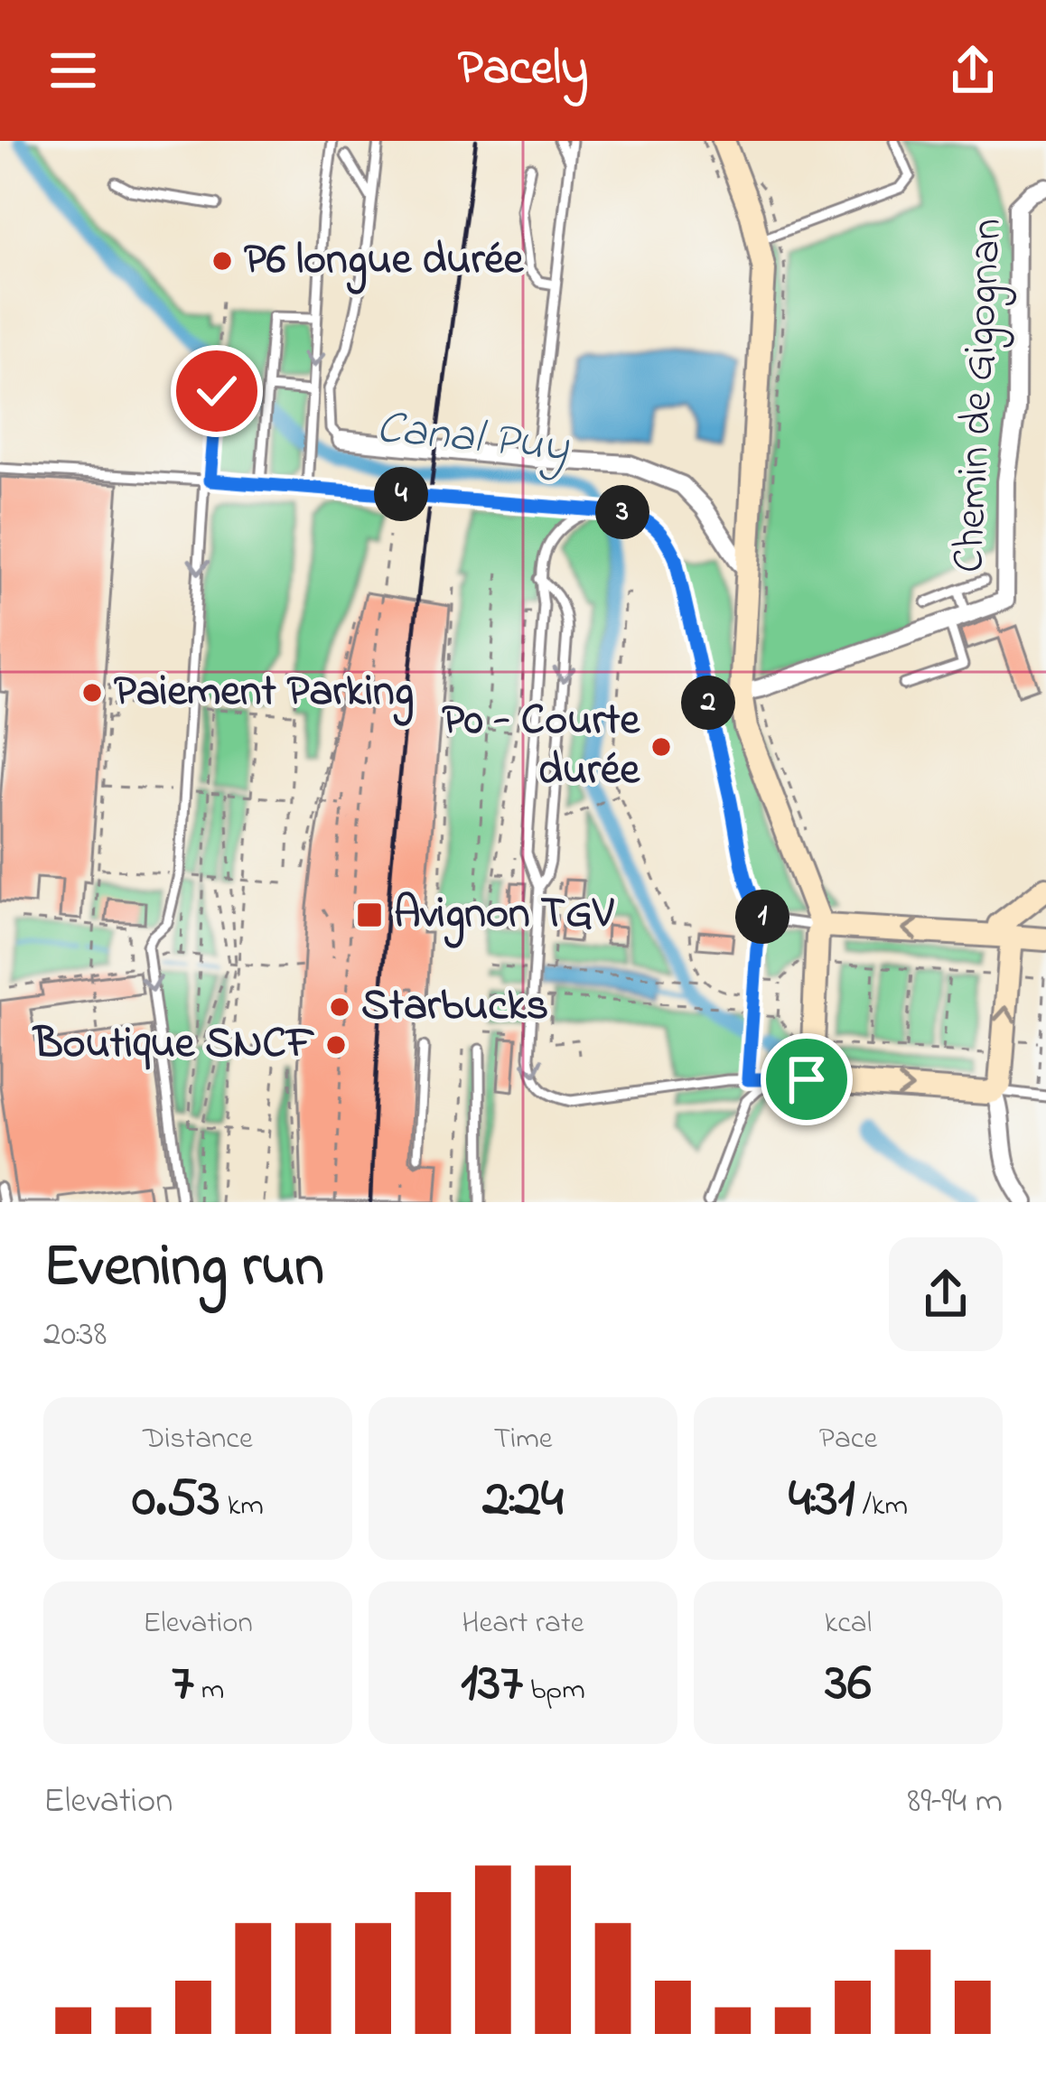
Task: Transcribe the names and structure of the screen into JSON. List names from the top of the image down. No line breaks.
{"streets":{"street":["Chemin de Gigognan"]},"water":["Canal Puy"],"places":{"other":["P6 longue durée","Paiement Parking","P0 - Courte durée","Starbucks","Boutique SNCF"],"transit":["Avignon TGV"]},"page":{"header":"Pacely","pins":["4","3","2","1"],"heading":["Evening run","20:38"],"stats":[["Distance","0.53 km"],["Time","2:24"],["Pace","4:31 /km"],["Elevation","7 m"],["Heart rate","137 bpm"],["kcal","36"]],"chart":["Elevation","89–94 m"]}}
